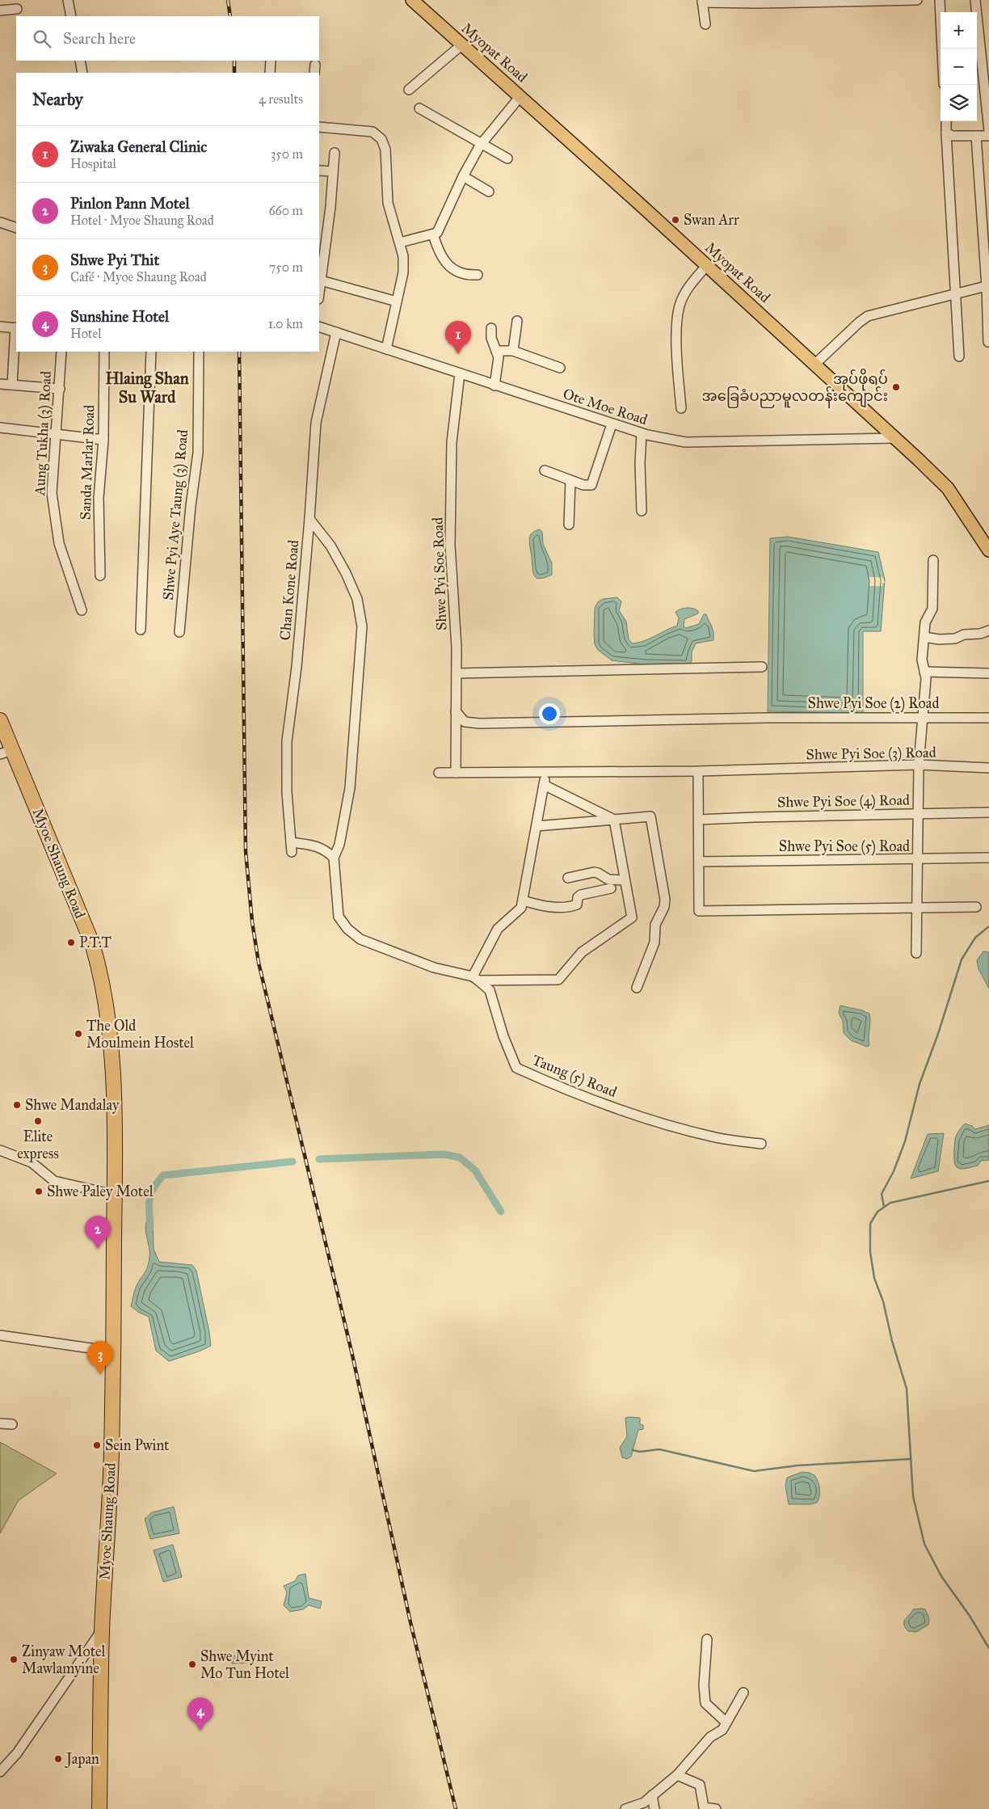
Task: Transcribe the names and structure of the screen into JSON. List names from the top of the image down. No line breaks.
{"streets":{"highway":["Myoe Shaung Road"],"main road":["Myopat Road"],"street":["Ote Moe Road","Aung Tukha (3) Road","Sanda Marlar Road","Shwe Pyi Aye Taung (3) Road","Shwe Pyi Soe Road","Chan Kone Road","Shwe Pyi Soe (2) Road","Shwe Pyi Soe (3) Road","Shwe Pyi Soe (4) Road","Shwe Pyi Soe (5) Road","Taung (5) Road"]},"crossings":[["Myopat Road","Ote Moe Road"],["Ote Moe Road","Shwe Pyi Soe Road"],["Ote Moe Road","Chan Kone Road"],["Shwe Pyi Soe Road","Shwe Pyi Soe (2) Road"],["Shwe Pyi Soe Road","Shwe Pyi Soe (3) Road"]],"districts":["Hlaing Shan Su Ward"],"places":["Swan Arr","အုပ်ဖိုရပ် အခြေခံပညာမူလတန်းကျောင်း","P.T.T","The Old Moulmein Hostel","Shwe Mandalay","Elite express","Shwe Paley Motel","Sein Pwint","Zinyaw Motel Mawlamyine","Shwe Myint Mo Tun Hotel","Japan"],"page":{"map_buttons":["+","−"],"search":"Search here","heading":["Nearby","4 results"],"list":[{"mark":"1","name":"Ziwaka General Clinic","note":"Hospital","value":"350 m"},{"mark":"2","name":"Pinlon Pann Motel","note":"Hotel · Myoe Shaung Road","value":"660 m"},{"mark":"3","name":"Shwe Pyi Thit","note":"Café · Myoe Shaung Road","value":"750 m"},{"mark":"4","name":"Sunshine Hotel","note":"Hotel","value":"1.0 km"}],"pins":["1","2","3","4"]}}
